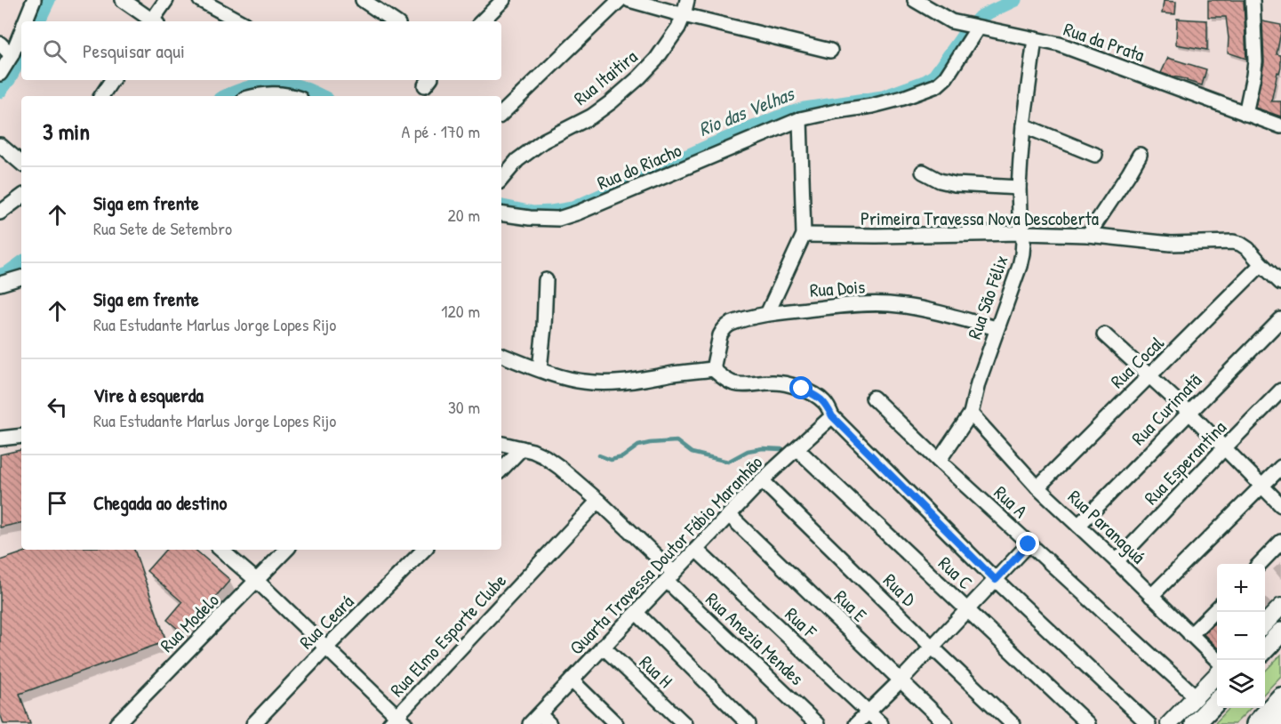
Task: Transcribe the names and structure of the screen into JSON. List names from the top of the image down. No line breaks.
{"streets":{"street":["Rua da Prata","Rua Itaitira","Rua do Riacho","Primeira Travessa Nova Descoberta","Rua Dois","Rua São Félix","Rua Cocal","Rua Curimatã","Rua Esperantina","Rua A","Rua Paranaguá","Quarta Travessa Doutor Fábio Maranhão","Rua C","Rua D","Rua E","Rua Ceará","Rua Modelo","Rua F","Rua Elmo Esporte Clube","Rua Anezia Mendes","Rua H"]},"crossings":[["Rua da Prata","Rua do Riacho"],["Rua da Prata","Rua São Félix"],["Primeira Travessa Nova Descoberta","Rua São Félix"],["Primeira Travessa Nova Descoberta","Rua Cocal"],["Rua Dois","Rua São Félix"],["Rua São Félix","Rua A"],["Rua São Félix","Rua Paranaguá"],["Rua Cocal","Rua Paranaguá"],["Rua Curimatã","Rua Paranaguá"],["Rua Esperantina","Rua Paranaguá"],["Quarta Travessa Doutor Fábio Maranhão","Rua C"],["Quarta Travessa Doutor Fábio Maranhão","Rua D"],["Quarta Travessa Doutor Fábio Maranhão","Rua E"],["Quarta Travessa Doutor Fábio Maranhão","Rua F"],["Quarta Travessa Doutor Fábio Maranhão","Rua Anezia Mendes"],["Quarta Travessa Doutor Fábio Maranhão","Rua H"],["Rua Elmo Esporte Clube","Rua Anezia Mendes"]],"water":["Rio das Velhas"],"page":{"search":"Pesquisar aqui","heading":["3 min","A pé · 170 m"],"list":[["Siga em frente","Rua Sete de Setembro","20 m"],["Siga em frente","Rua Estudante Marlus Jorge Lopes Rijo","120 m"],["Vire à esquerda","Rua Estudante Marlus Jorge Lopes Rijo","30 m"],"Chegada ao destino"],"map_buttons":["+","−"]}}
